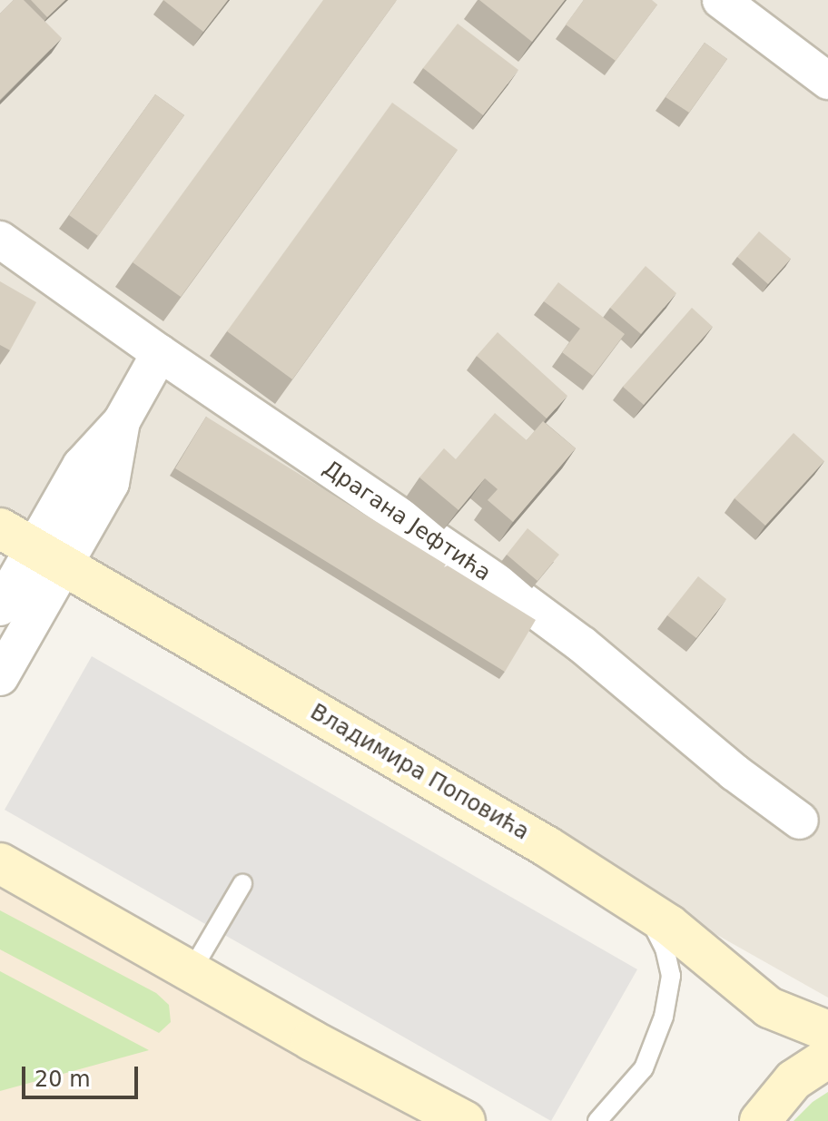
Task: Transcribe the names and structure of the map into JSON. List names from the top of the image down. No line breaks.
{"streets":{"main road":["Владимира Поповића"],"street":["Драгана Јефтића"]},"scale_bar":"20 m"}
